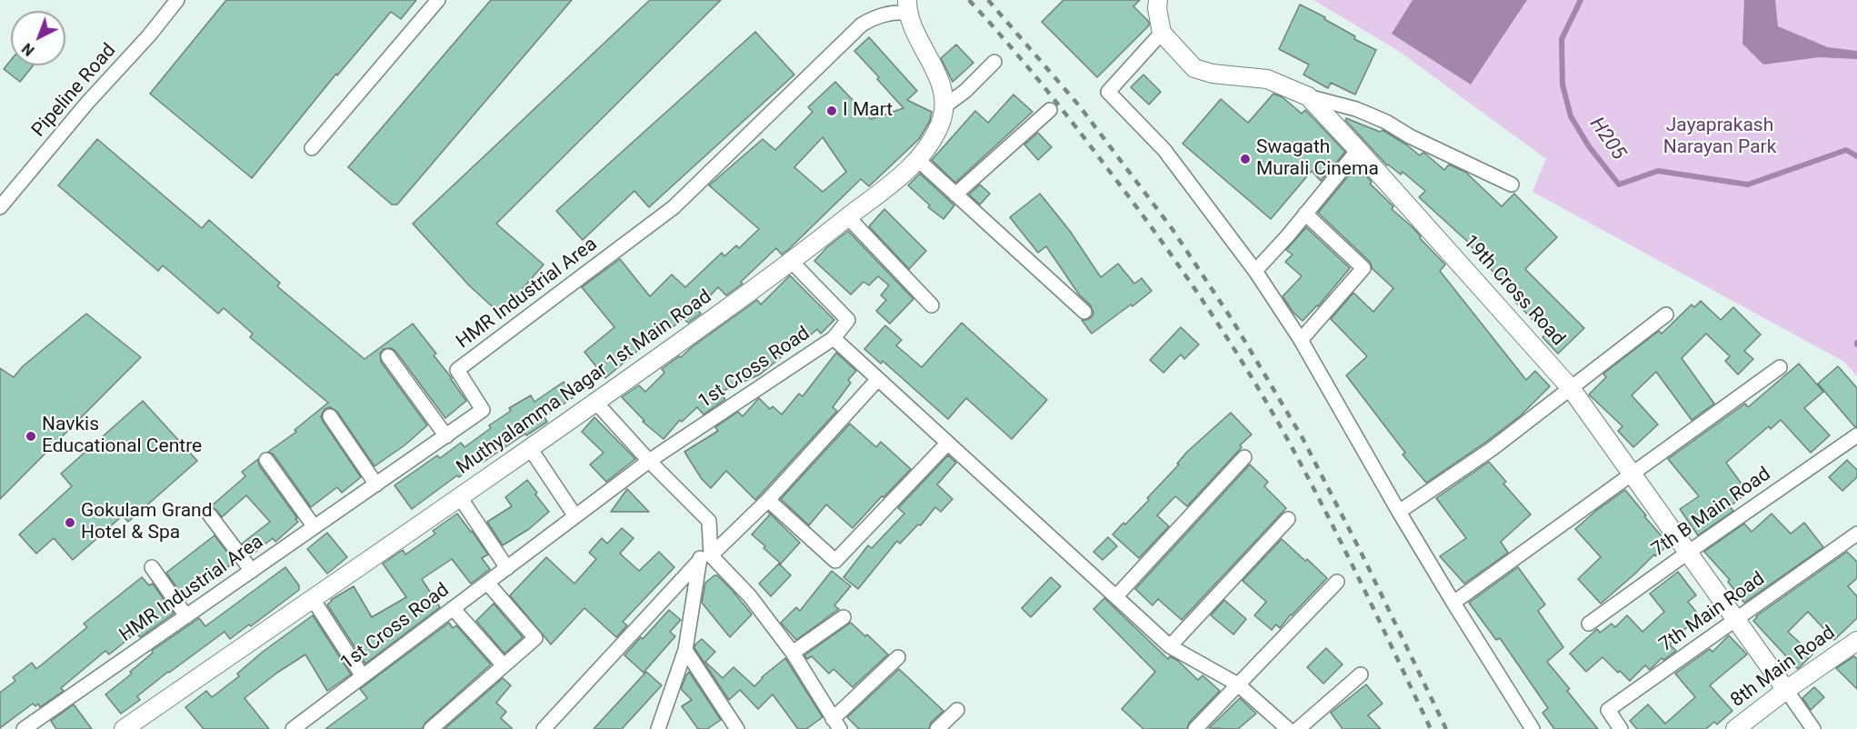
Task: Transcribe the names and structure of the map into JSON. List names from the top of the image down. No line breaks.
{"streets":{"street":["Pipeline Road","19th Cross Road","HMR Industrial Area","1st Cross Road","Muthyalamma Nagar 1st Main Road","7th B Main Road","7th Main Road","8th Main Road"]},"crossings":[["19th Cross Road","7th B Main Road"],["19th Cross Road","7th Main Road"],["19th Cross Road","8th Main Road"],["HMR Industrial Area","Muthyalamma Nagar 1st Main Road"]],"water":["H205"],"parks":["Jayaprakash Narayan Park"],"places":["I Mart","Swagath Murali Cinema","Navkis Educational Centre","Gokulam Grand Hotel & Spa"],"north":"bottom left"}
